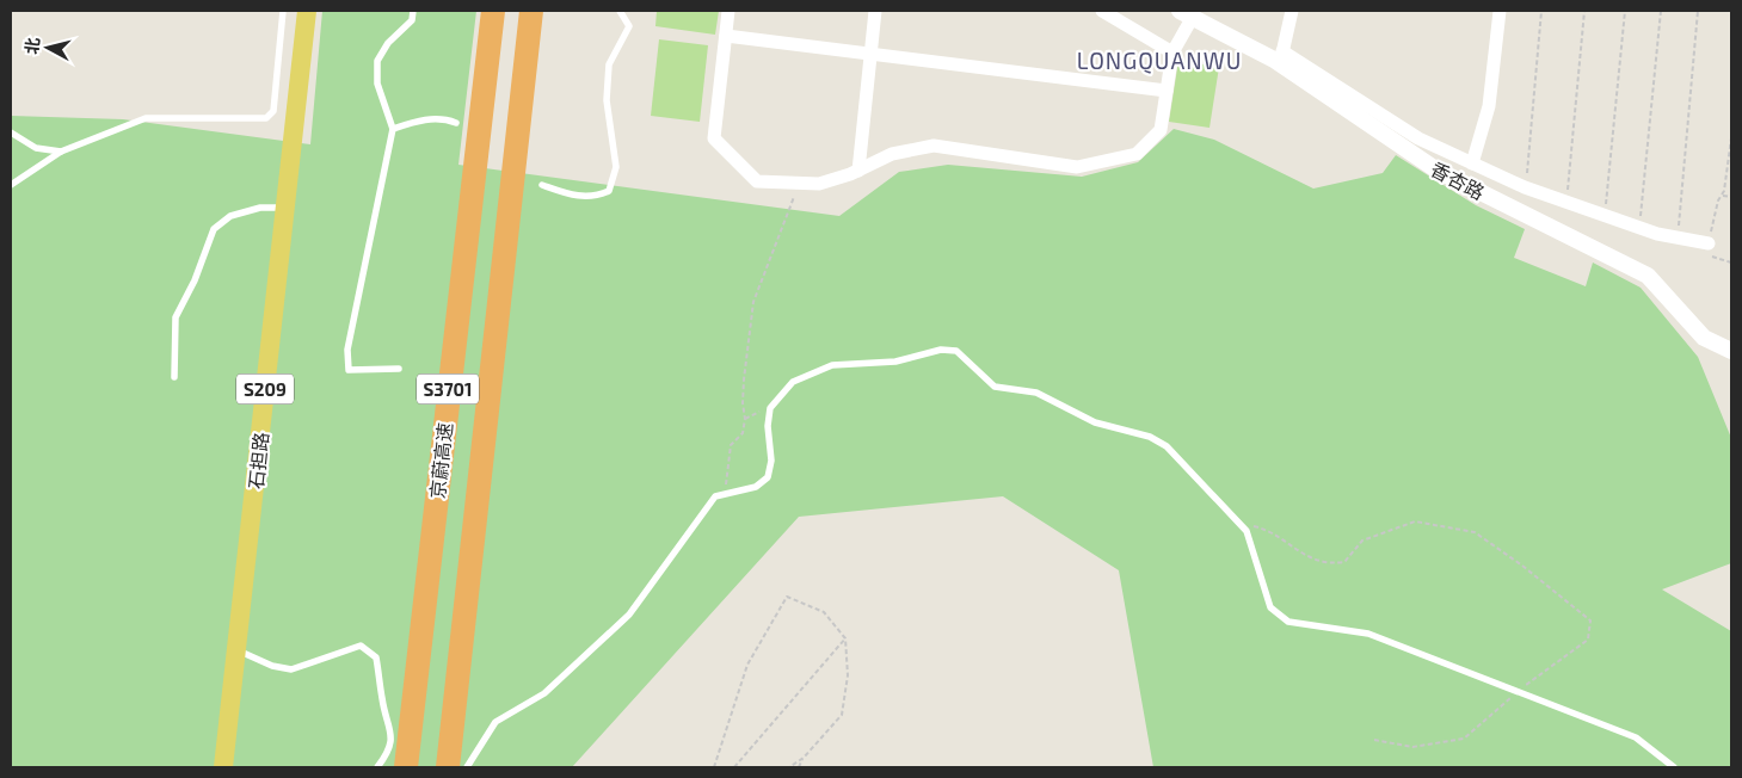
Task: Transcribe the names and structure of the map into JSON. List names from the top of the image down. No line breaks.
{"streets":{"highway":["S3701","京蔚高速"],"main road":["S209","石担路"],"street":["香杏路"]},"districts":["LONGQUANWU"],"north":"left"}
